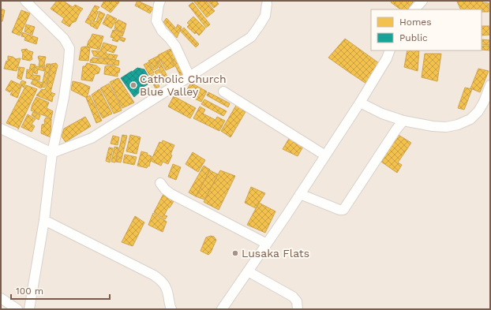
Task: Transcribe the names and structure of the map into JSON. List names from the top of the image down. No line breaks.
{"places":["Catholic Church Blue Valley","Lusaka Flats"],"legend":["Homes","Public"],"scale_bar":"100 m"}
